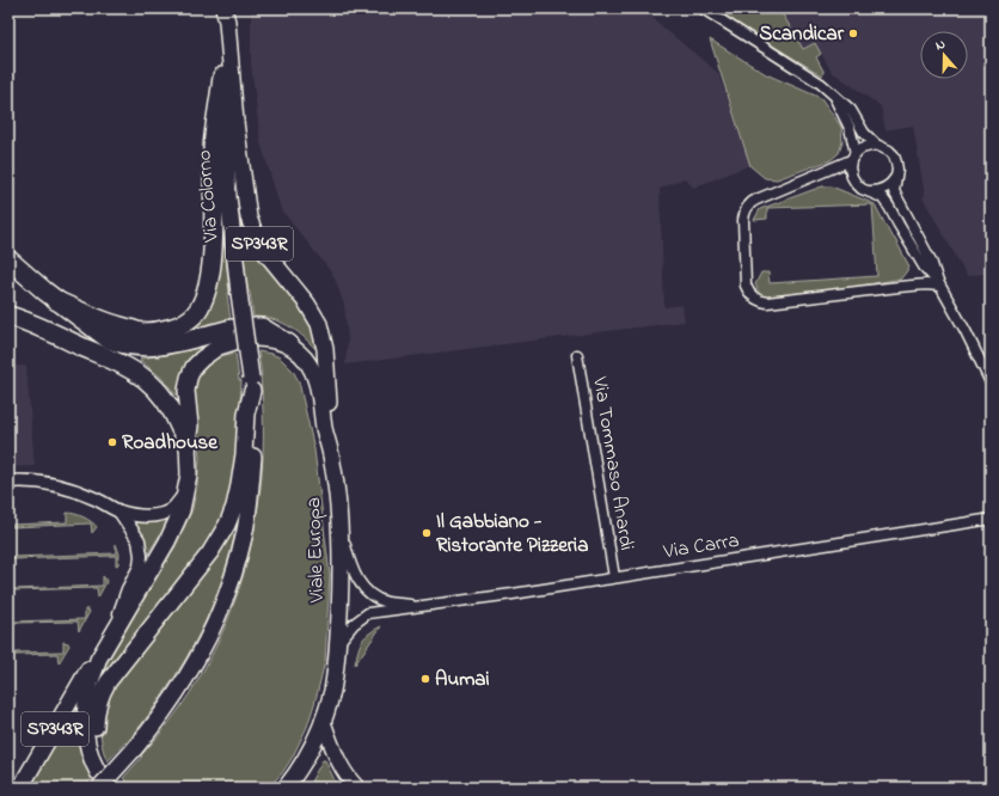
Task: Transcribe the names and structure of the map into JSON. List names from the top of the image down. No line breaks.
{"streets":{"main road":["Via Colorno","SP343R","Viale Europa"],"street":["Via Tommaso Anardi","Via Carra"]},"crossings":[["Via Colorno","SP343R"],["SP343R","Viale Europa"],["Via Tommaso Anardi","Via Carra"],["Via Carra","Viale Europa"]],"places":["Scandicar","Roadhouse","Il Gabbiano - Ristorante Pizzeria","Aumai"],"north":"top"}
